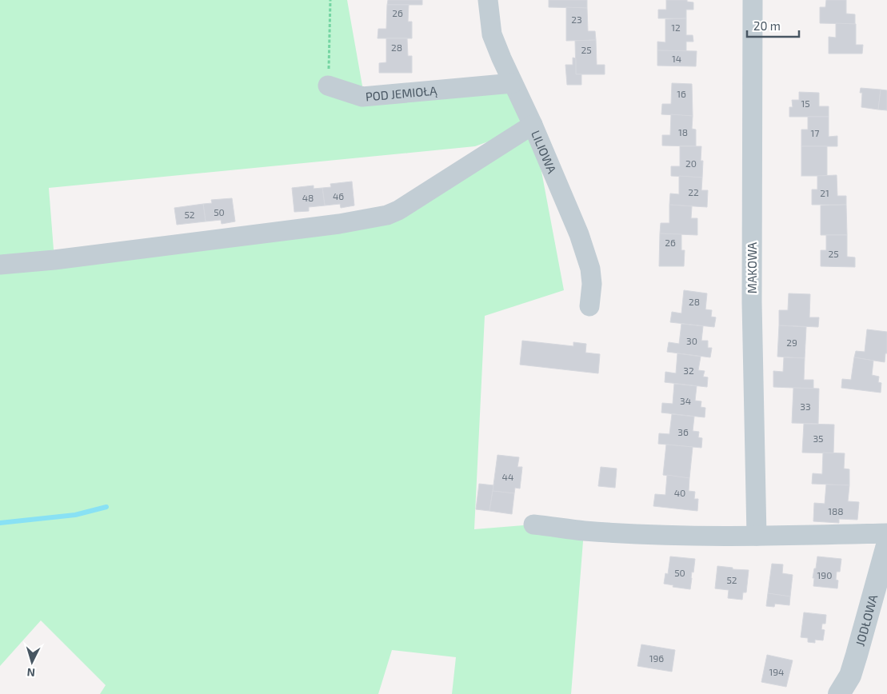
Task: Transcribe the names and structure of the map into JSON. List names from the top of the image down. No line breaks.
{"streets":{"street":["POD JEMIOŁĄ","LILIOWA","MAKOWA","JODŁOWA"]},"crossings":[["POD JEMIOŁĄ","LILIOWA"]],"house_numbers":["26","23","12","28","25","14","16","15","18","17","20","22","21","46","48","50","52","26","25","28","30","29","32","34","33","36","35","44","40","188","50","190","52","196","194"],"scale_bar":"20 m","north":"bottom"}
